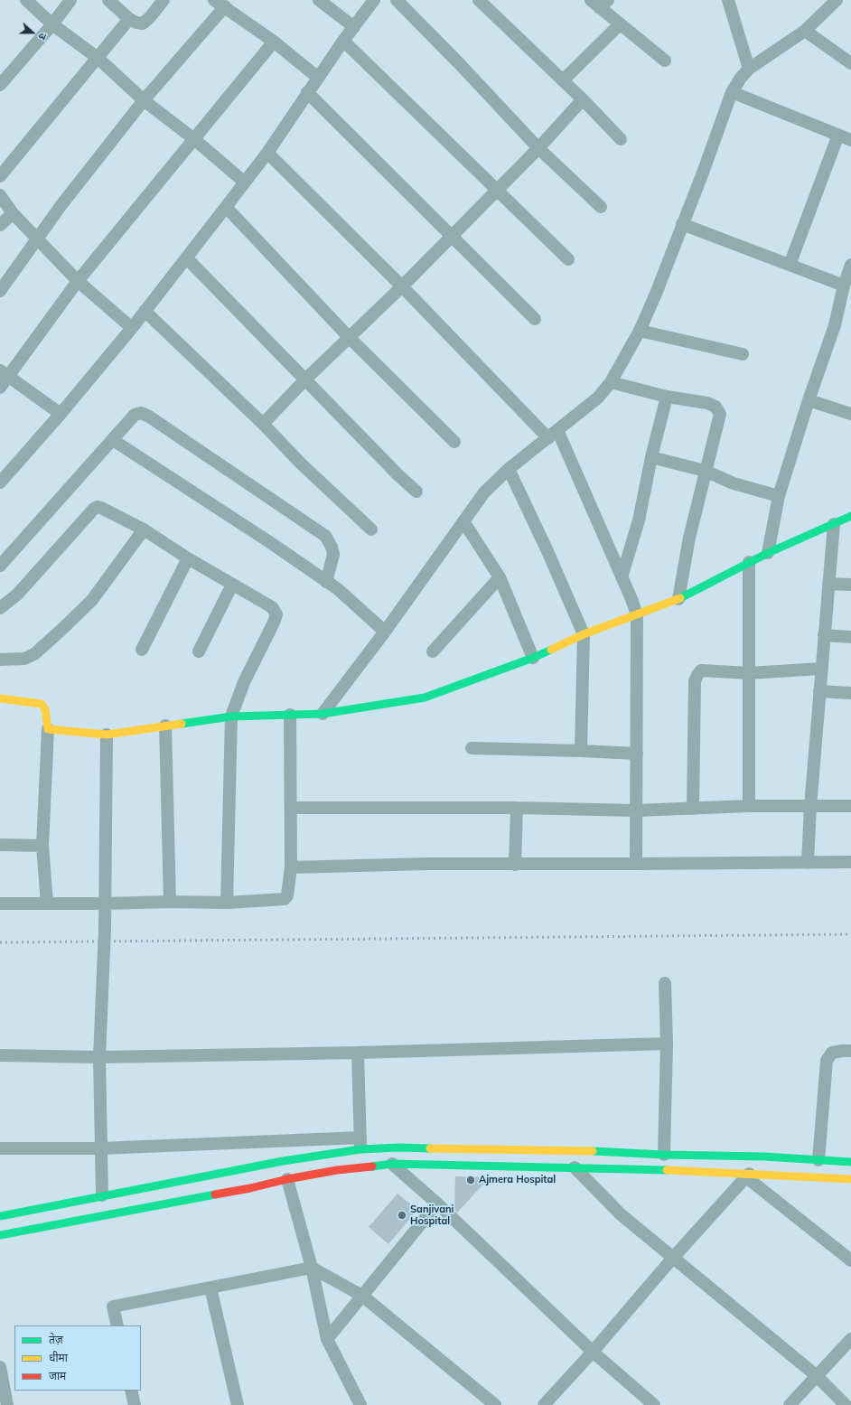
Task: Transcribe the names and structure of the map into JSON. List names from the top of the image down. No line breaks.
{"places":["Ajmera Hospital","Sanjivani Hospital"],"legend":["तेज़","धीमा","जाम"],"north":"right"}
